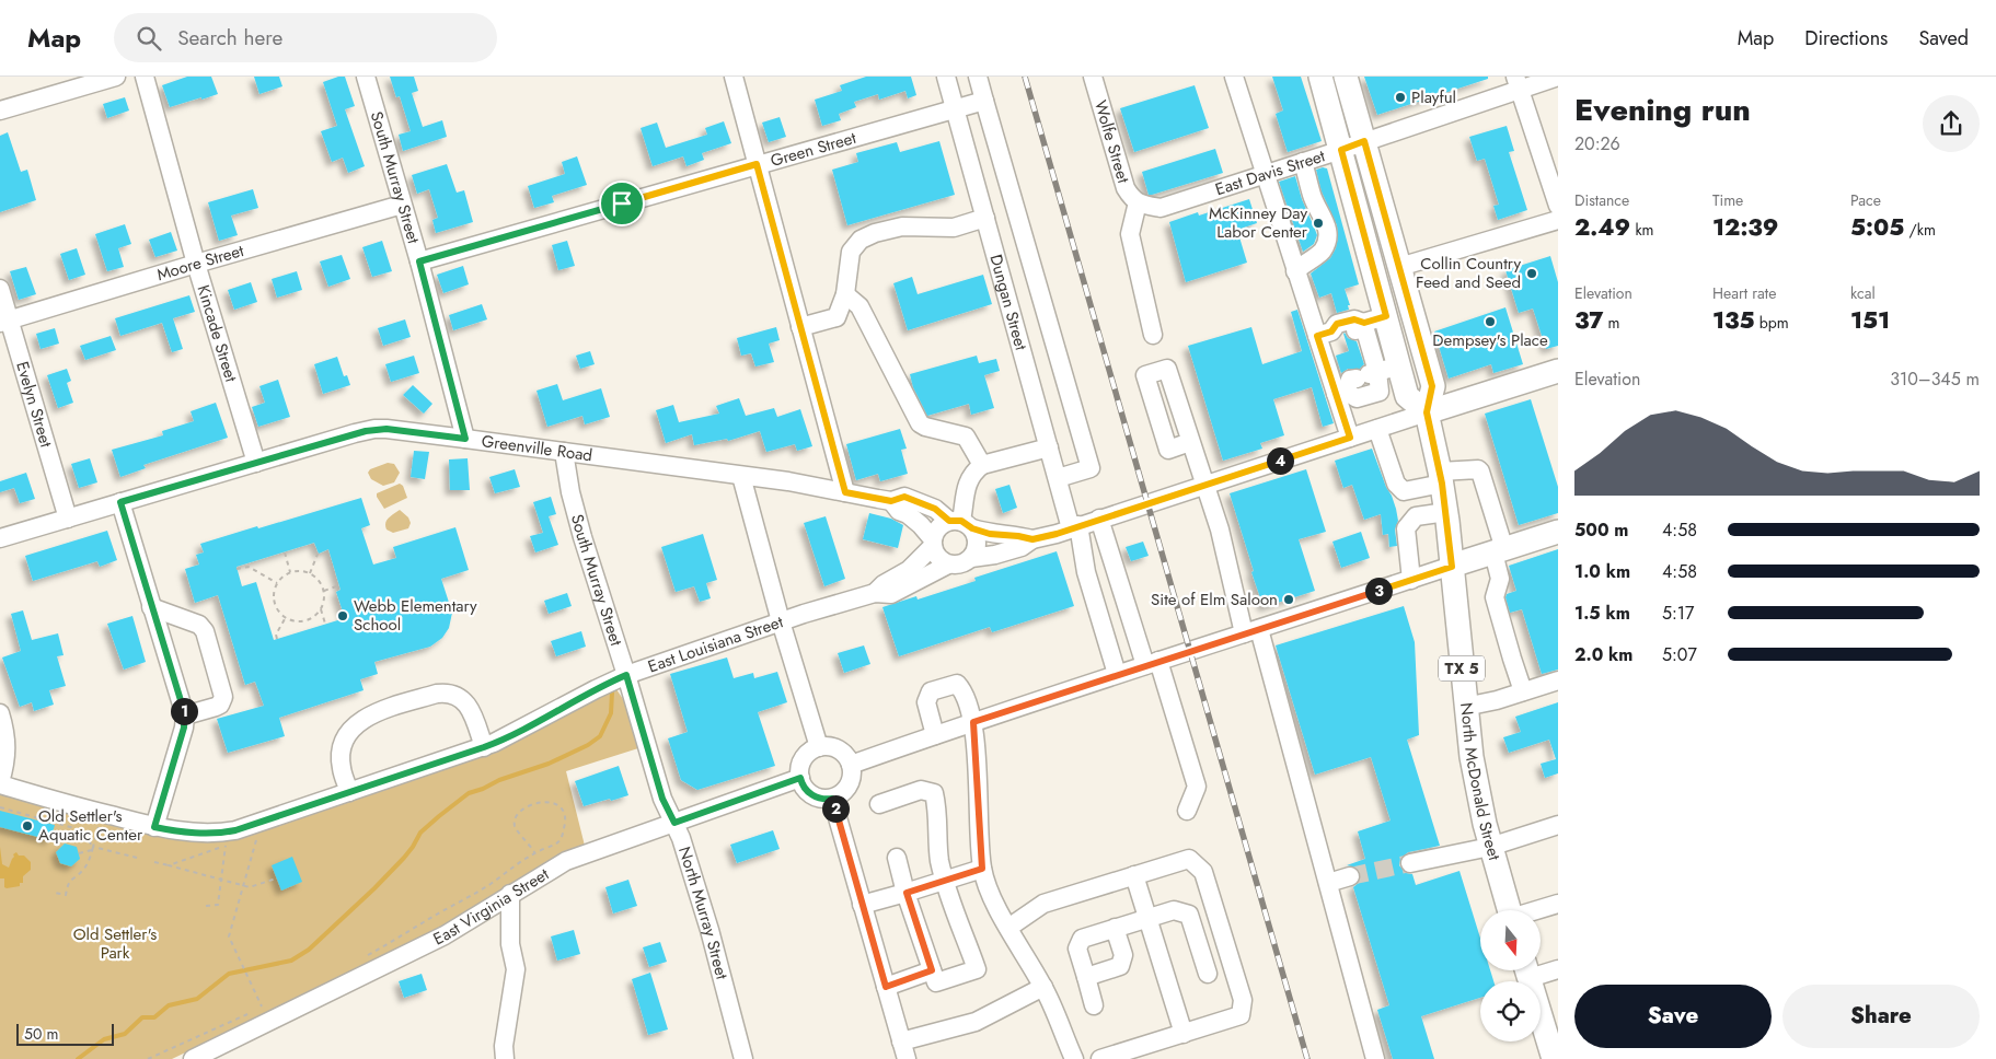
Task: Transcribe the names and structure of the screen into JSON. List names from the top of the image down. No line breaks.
{"streets":{"main road":["TX 5","North McDonald Street"],"street":["Wolfe Street","Green Street","East Davis Street","South Murray Street","Moore Street","Dungan Street","Kincade Street","Evelyn Street","Greenville Road","East Louisiana Street","East Virginia Street","North Murray Street"]},"crossings":[["Wolfe Street","East Davis Street"],["Green Street","South Murray Street"],["Green Street","Dungan Street"],["East Davis Street","TX 5"],["South Murray Street","Moore Street"],["South Murray Street","Greenville Road"],["South Murray Street","East Louisiana Street"],["South Murray Street","North Murray Street"],["Moore Street","Kincade Street"],["Moore Street","Evelyn Street"],["Kincade Street","Greenville Road"],["Evelyn Street","Greenville Road"],["Greenville Road","East Louisiana Street"],["East Louisiana Street","North Murray Street"],["TX 5","North McDonald Street"],["East Virginia Street","North Murray Street"]],"parks":["Old Settler's Park"],"places":["Playful","McKinney Day Labor Center","Collin Country Feed and Seed","Dempsey's Place","Site of Elm Saloon","Webb Elementary School","Old Settler's Aquatic Center"],"scale_bar":"50 m","north":"bottom","page":{"header":"Map","search":"Search here","nav":["Map","Directions","Saved"],"heading":["Evening run","20:26"],"stats":[["Distance","2.49 km"],["Time","12:39"],["Pace","5:05 /km"],["Elevation","37 m"],["Heart rate","135 bpm"],["kcal","151"]],"chart":["Elevation","310–345 m"],"pins":["4","3","1","2"],"list":[{"name":"500 m","note":"4:58"},{"name":"1.0 km","note":"4:58"},{"name":"1.5 km","note":"5:17"},{"name":"2.0 km","note":"5:07"}],"buttons":["Save","Share"],"scale":"50 m"}}
